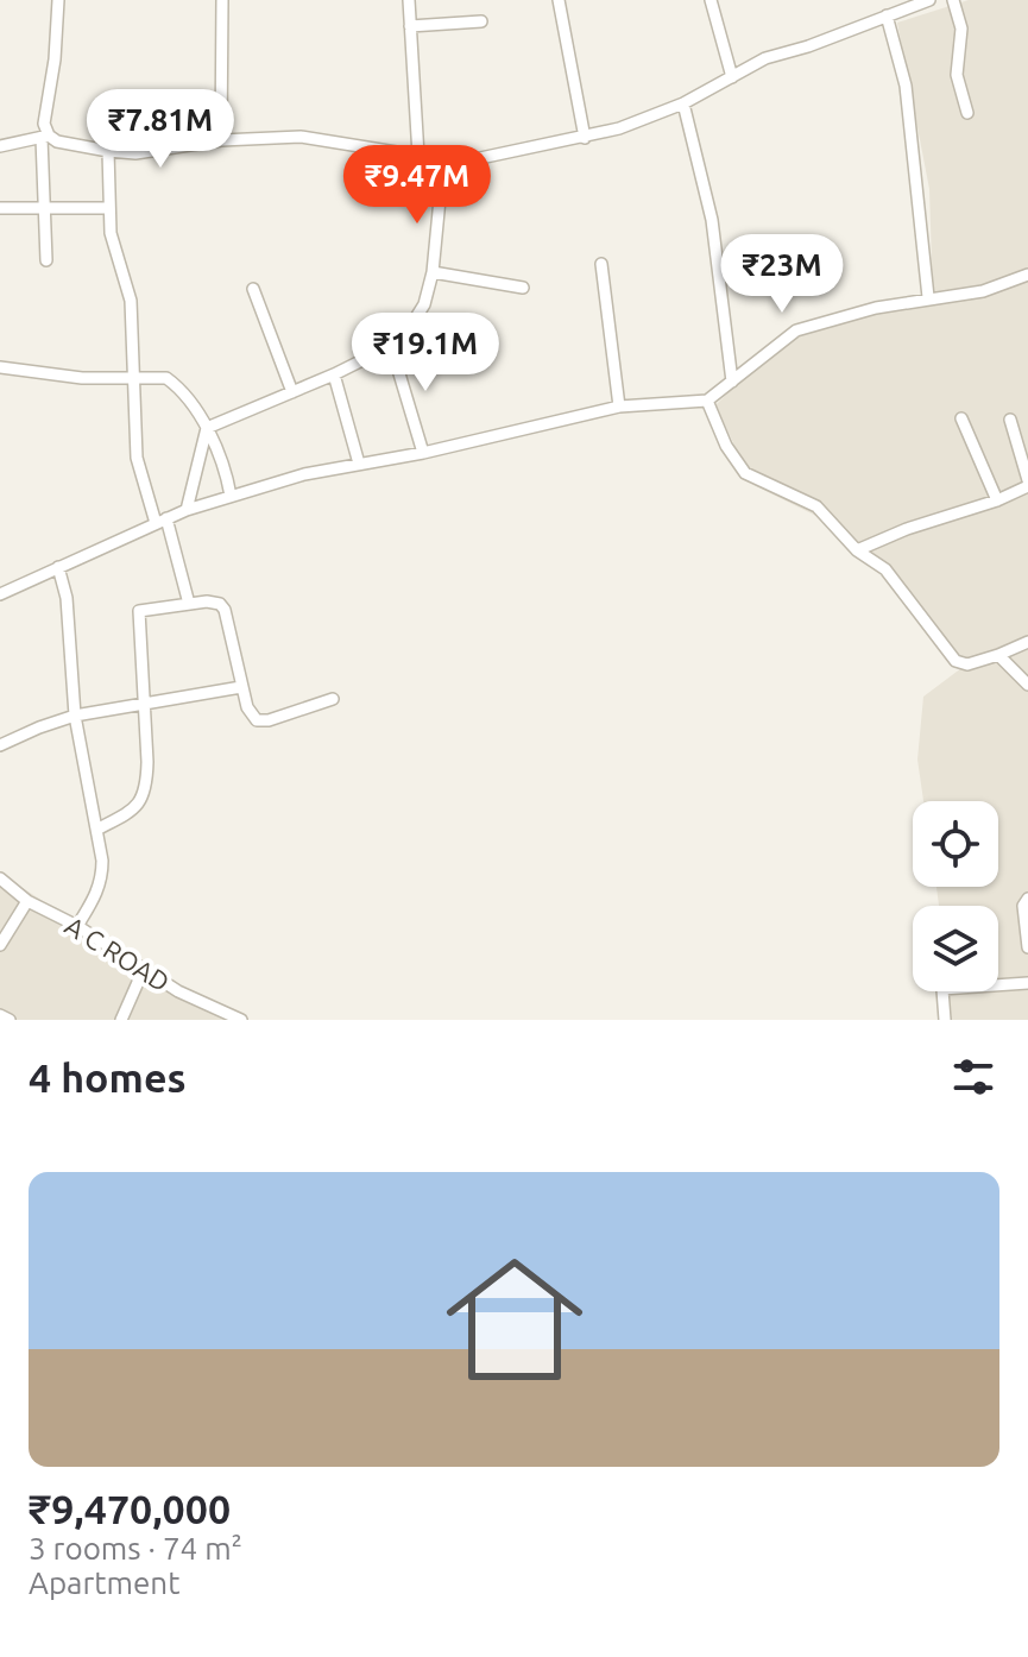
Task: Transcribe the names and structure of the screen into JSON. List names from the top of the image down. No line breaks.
{"streets":{"street":["A C ROAD"]},"page":{"price":["₹7.81M","₹9.47M","₹23M","₹19.1M"],"heading":"4 homes","list":[{"name":"₹9,470,000","note":"3 rooms · 74 m² · Apartment"}]}}
